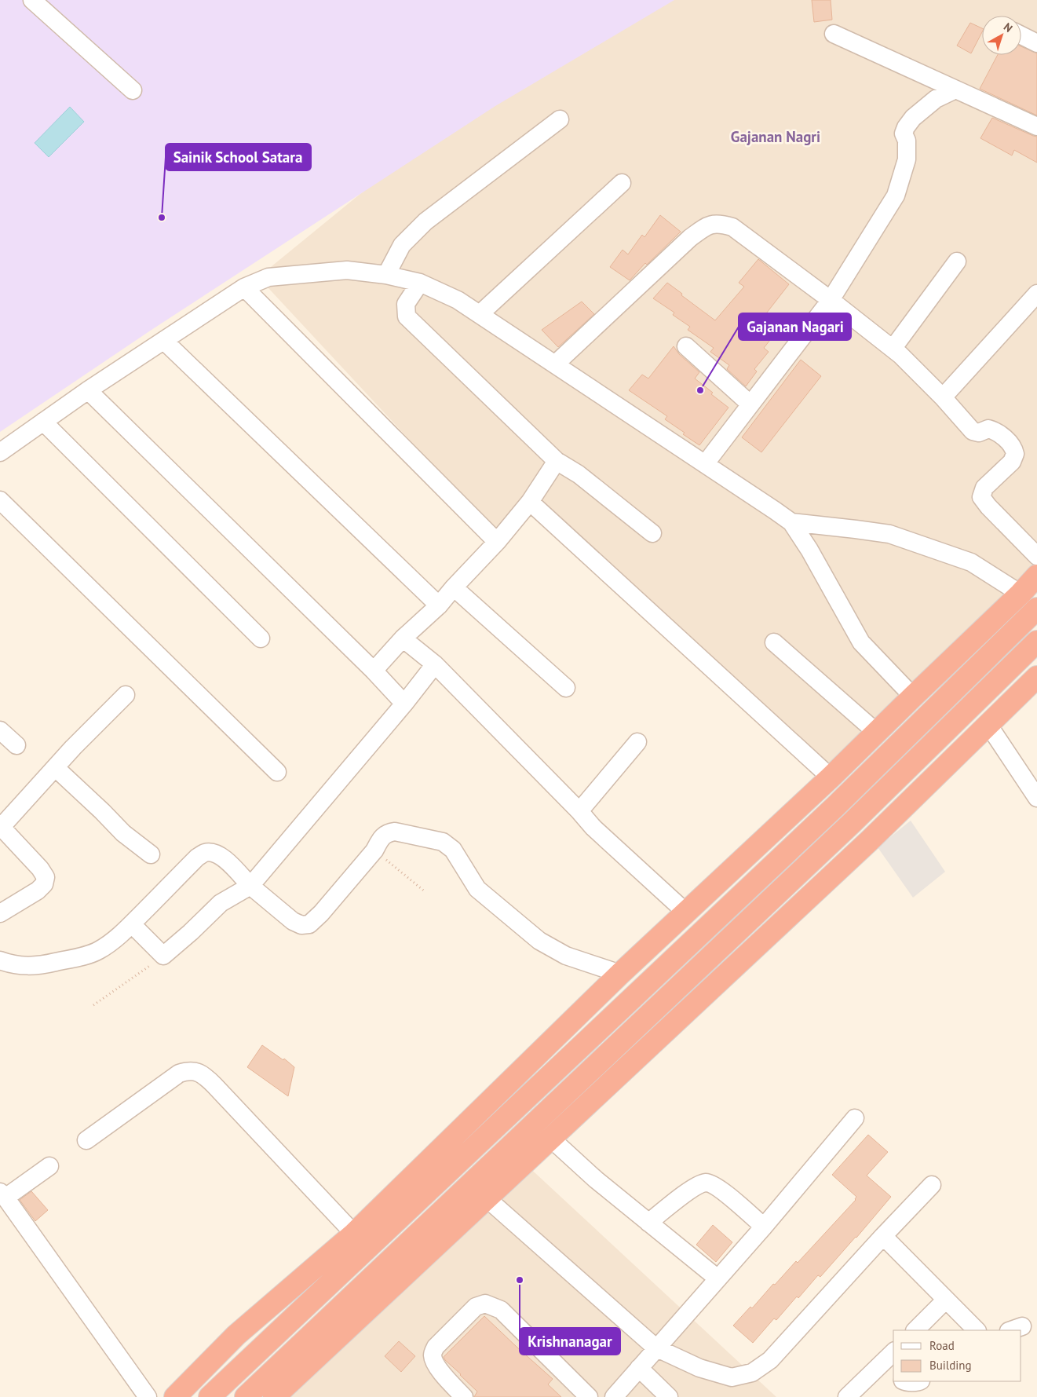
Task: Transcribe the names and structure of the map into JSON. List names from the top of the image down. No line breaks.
{"districts":["Gajanan Nagri"],"places":["Sainik School Satara","Gajanan Nagari","Krishnanagar"],"legend":["Road","Building"],"north":"top right"}
